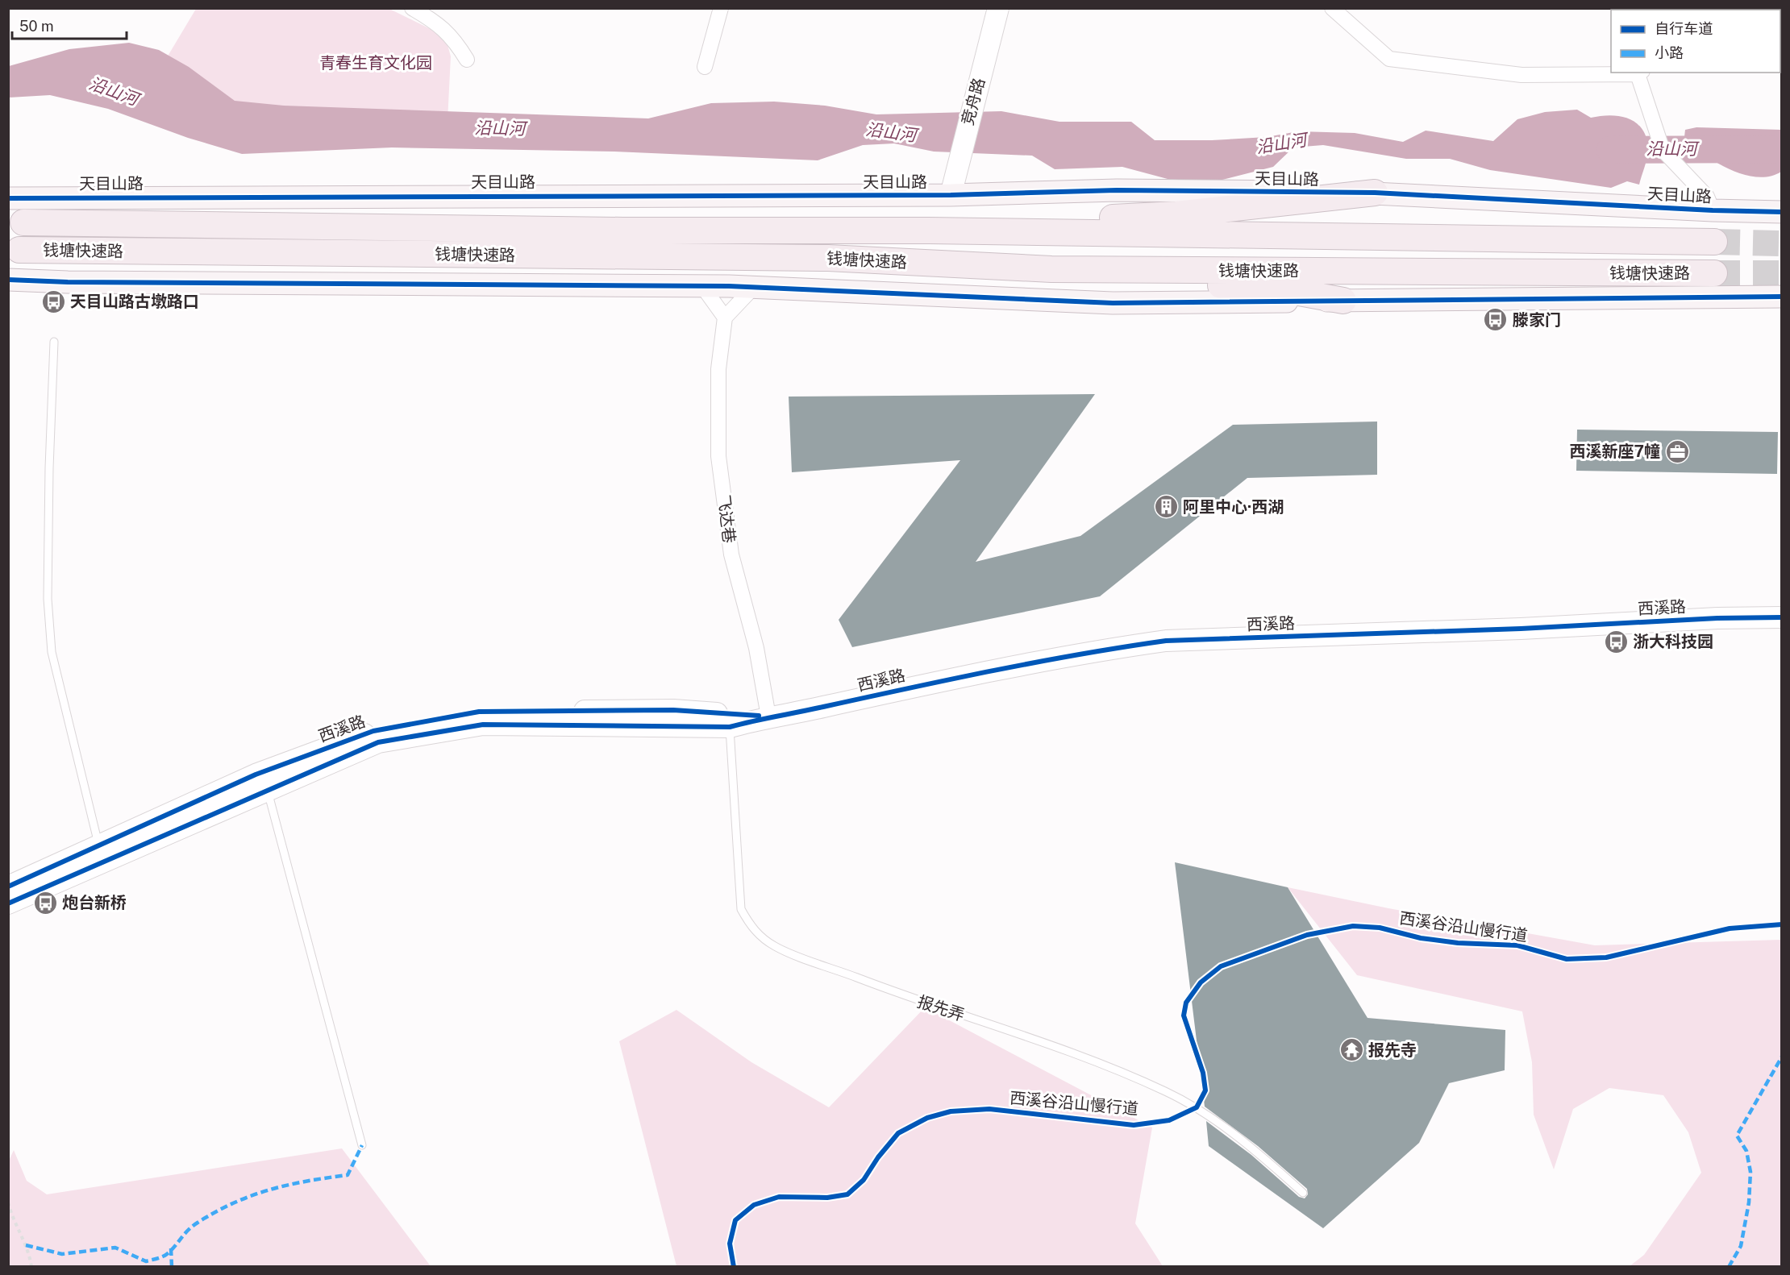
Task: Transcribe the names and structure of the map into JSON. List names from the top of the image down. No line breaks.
{"streets":{"highway":["钱塘快速路"],"main road":["竞舟路","天目山路","西溪路"],"street":["飞达巷"],"lane":["报先弄"],"cycle path":["西溪谷沿山慢行道"]},"crossings":[["竞舟路","天目山路"],["飞达巷","西溪路"],["西溪路","报先弄"]],"water":["沿山河"],"parks":["青春生育文化园"],"places":{"bus stop":["天目山路古墩路口","滕家门","浙大科技园","炮台新桥"],"office":["西溪新座7幢"],"building":["阿里中心·西湖"],"temple":["报先寺"]},"legend":["自行车道","小路"],"scale_bar":"50 m"}
